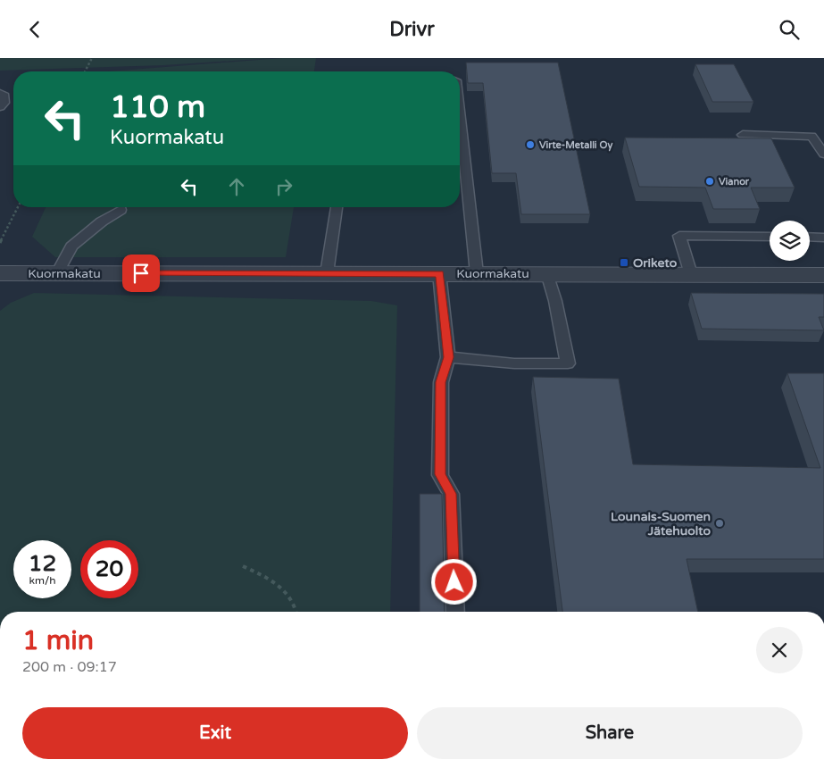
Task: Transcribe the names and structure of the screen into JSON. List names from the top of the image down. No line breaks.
{"streets":{"street":["Kuormakatu"]},"places":{"other":["Virte-Metalli Oy","Vianor","Lounais-Suomen Jätehuolto"],"transit":["Oriketo"]},"page":{"header":"Drivr","turn":["110 m","Kuormakatu"],"speed":"12 km/h","limit":"20","heading":["1 min","200 m · 09:17"],"buttons":["Exit","Share"]}}
